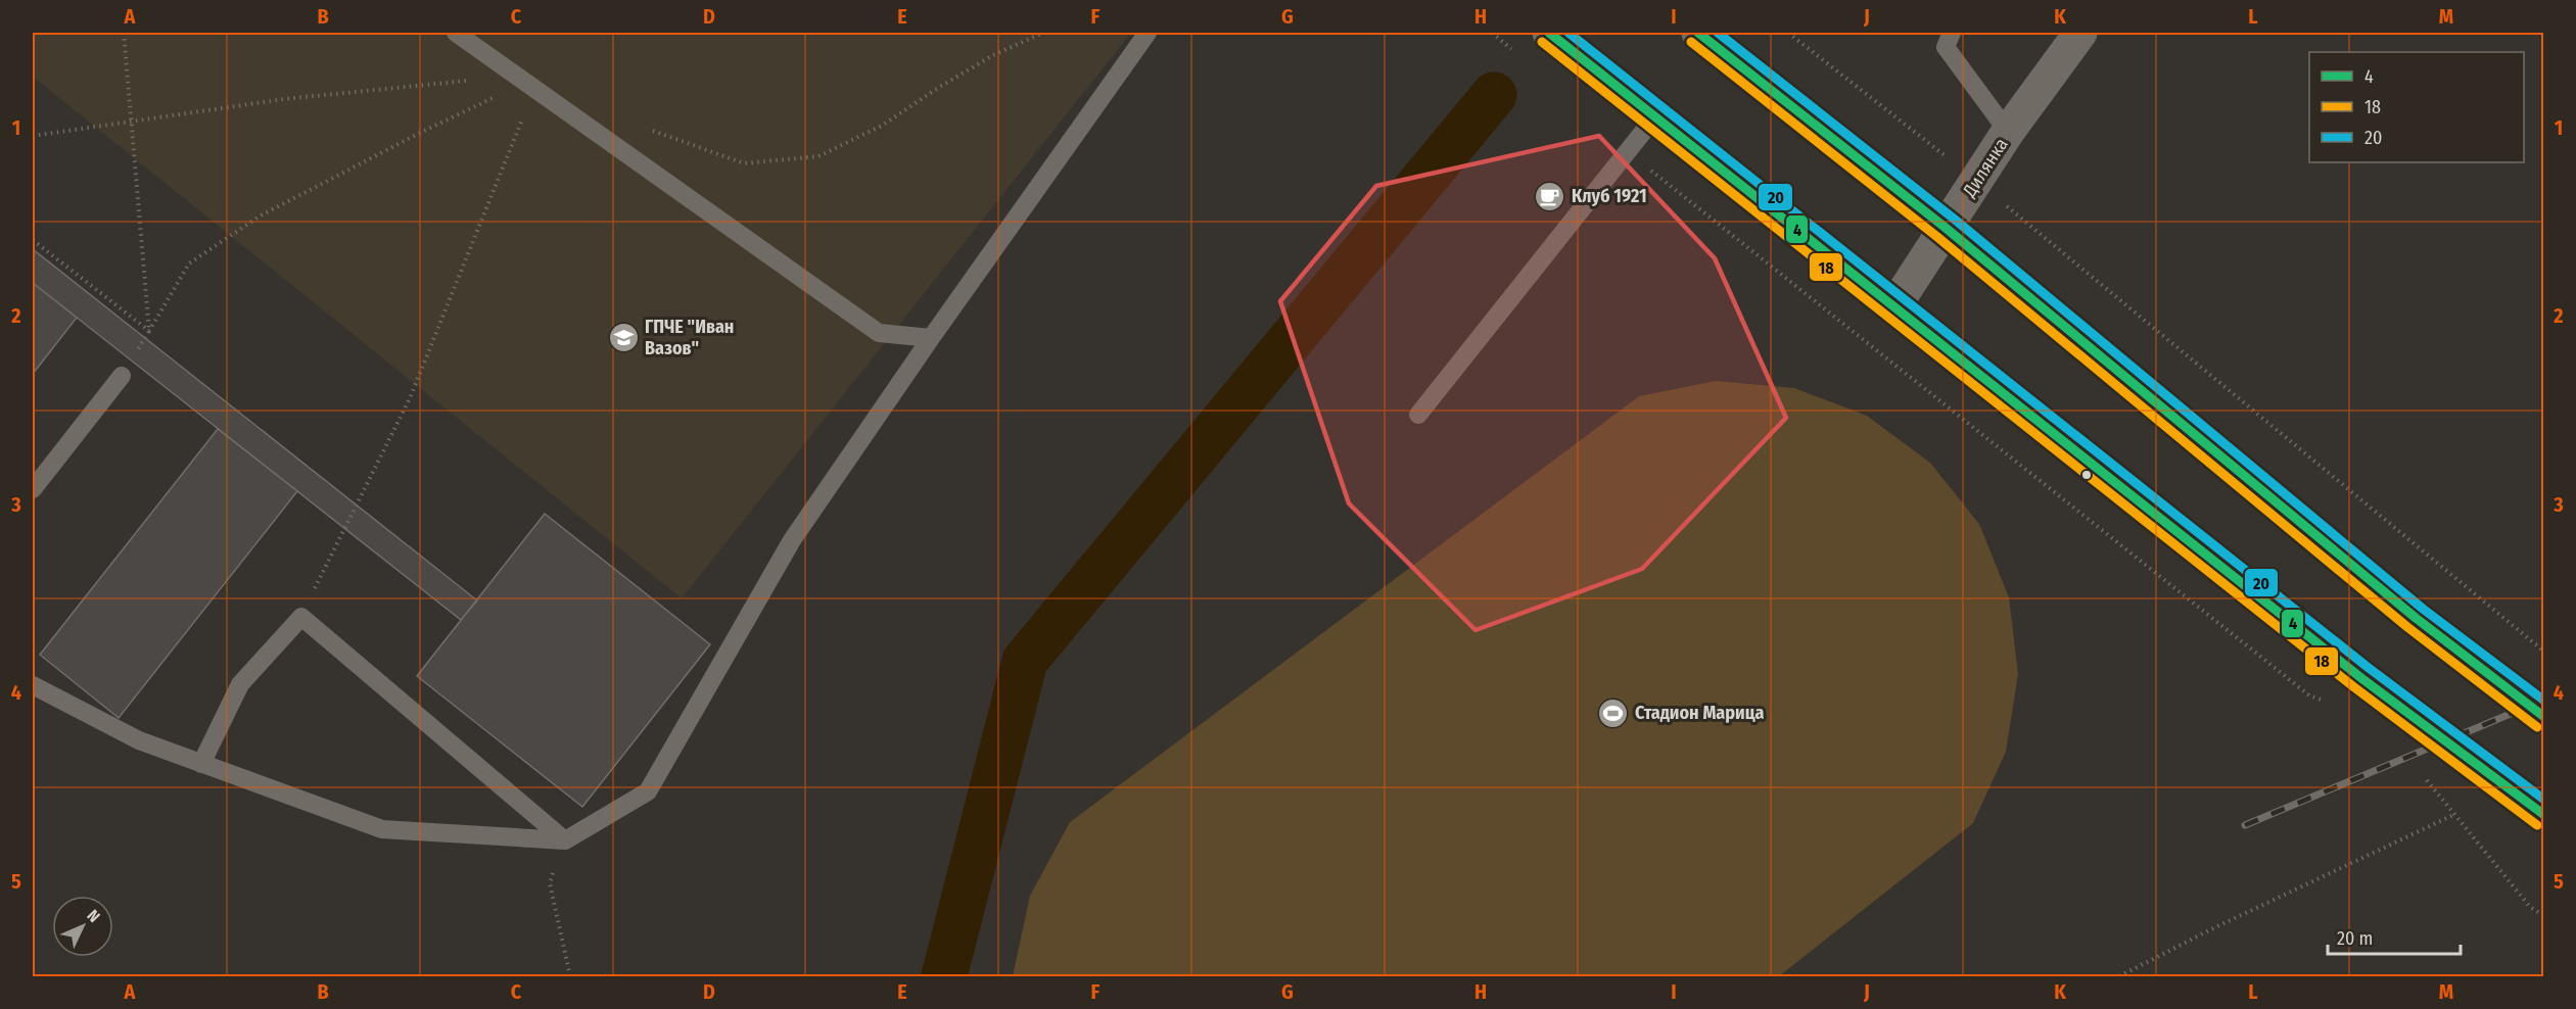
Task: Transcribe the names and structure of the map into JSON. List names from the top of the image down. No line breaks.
{"streets":{"street":["Дилянка"]},"places":{"cafe":["Клуб 1921"],"school or university":["ГПЧЕ \"Иван Вазов\""],"sports":["Стадион Марица"]},"lines":["transit line 4","transit line 20","transit line 18"],"legend":["4","18","20"],"scale_bar":"20 m","north":"top right","grid":{"columns":["A","B","C","D","E","F","G","H","I","J","K","L","M"],"rows":["1","2","3","4","5"]}}
